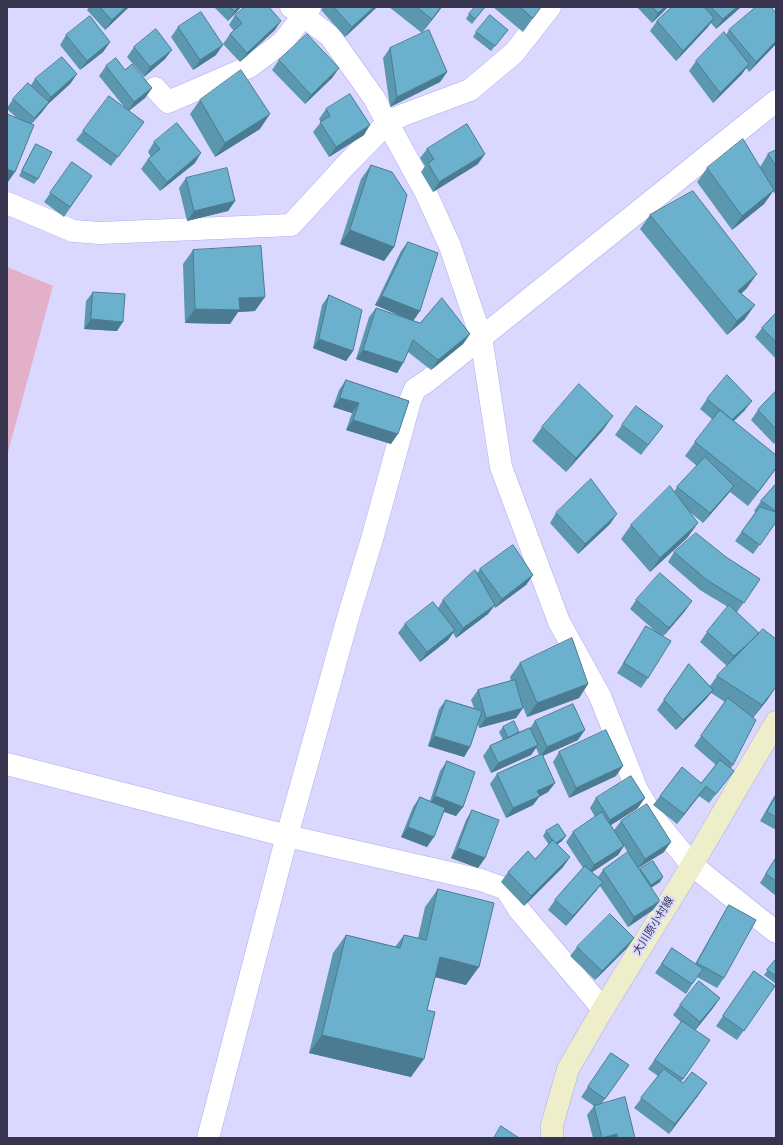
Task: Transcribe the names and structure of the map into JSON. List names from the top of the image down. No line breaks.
{"streets":{"main road":["大川原小村線"]}}
